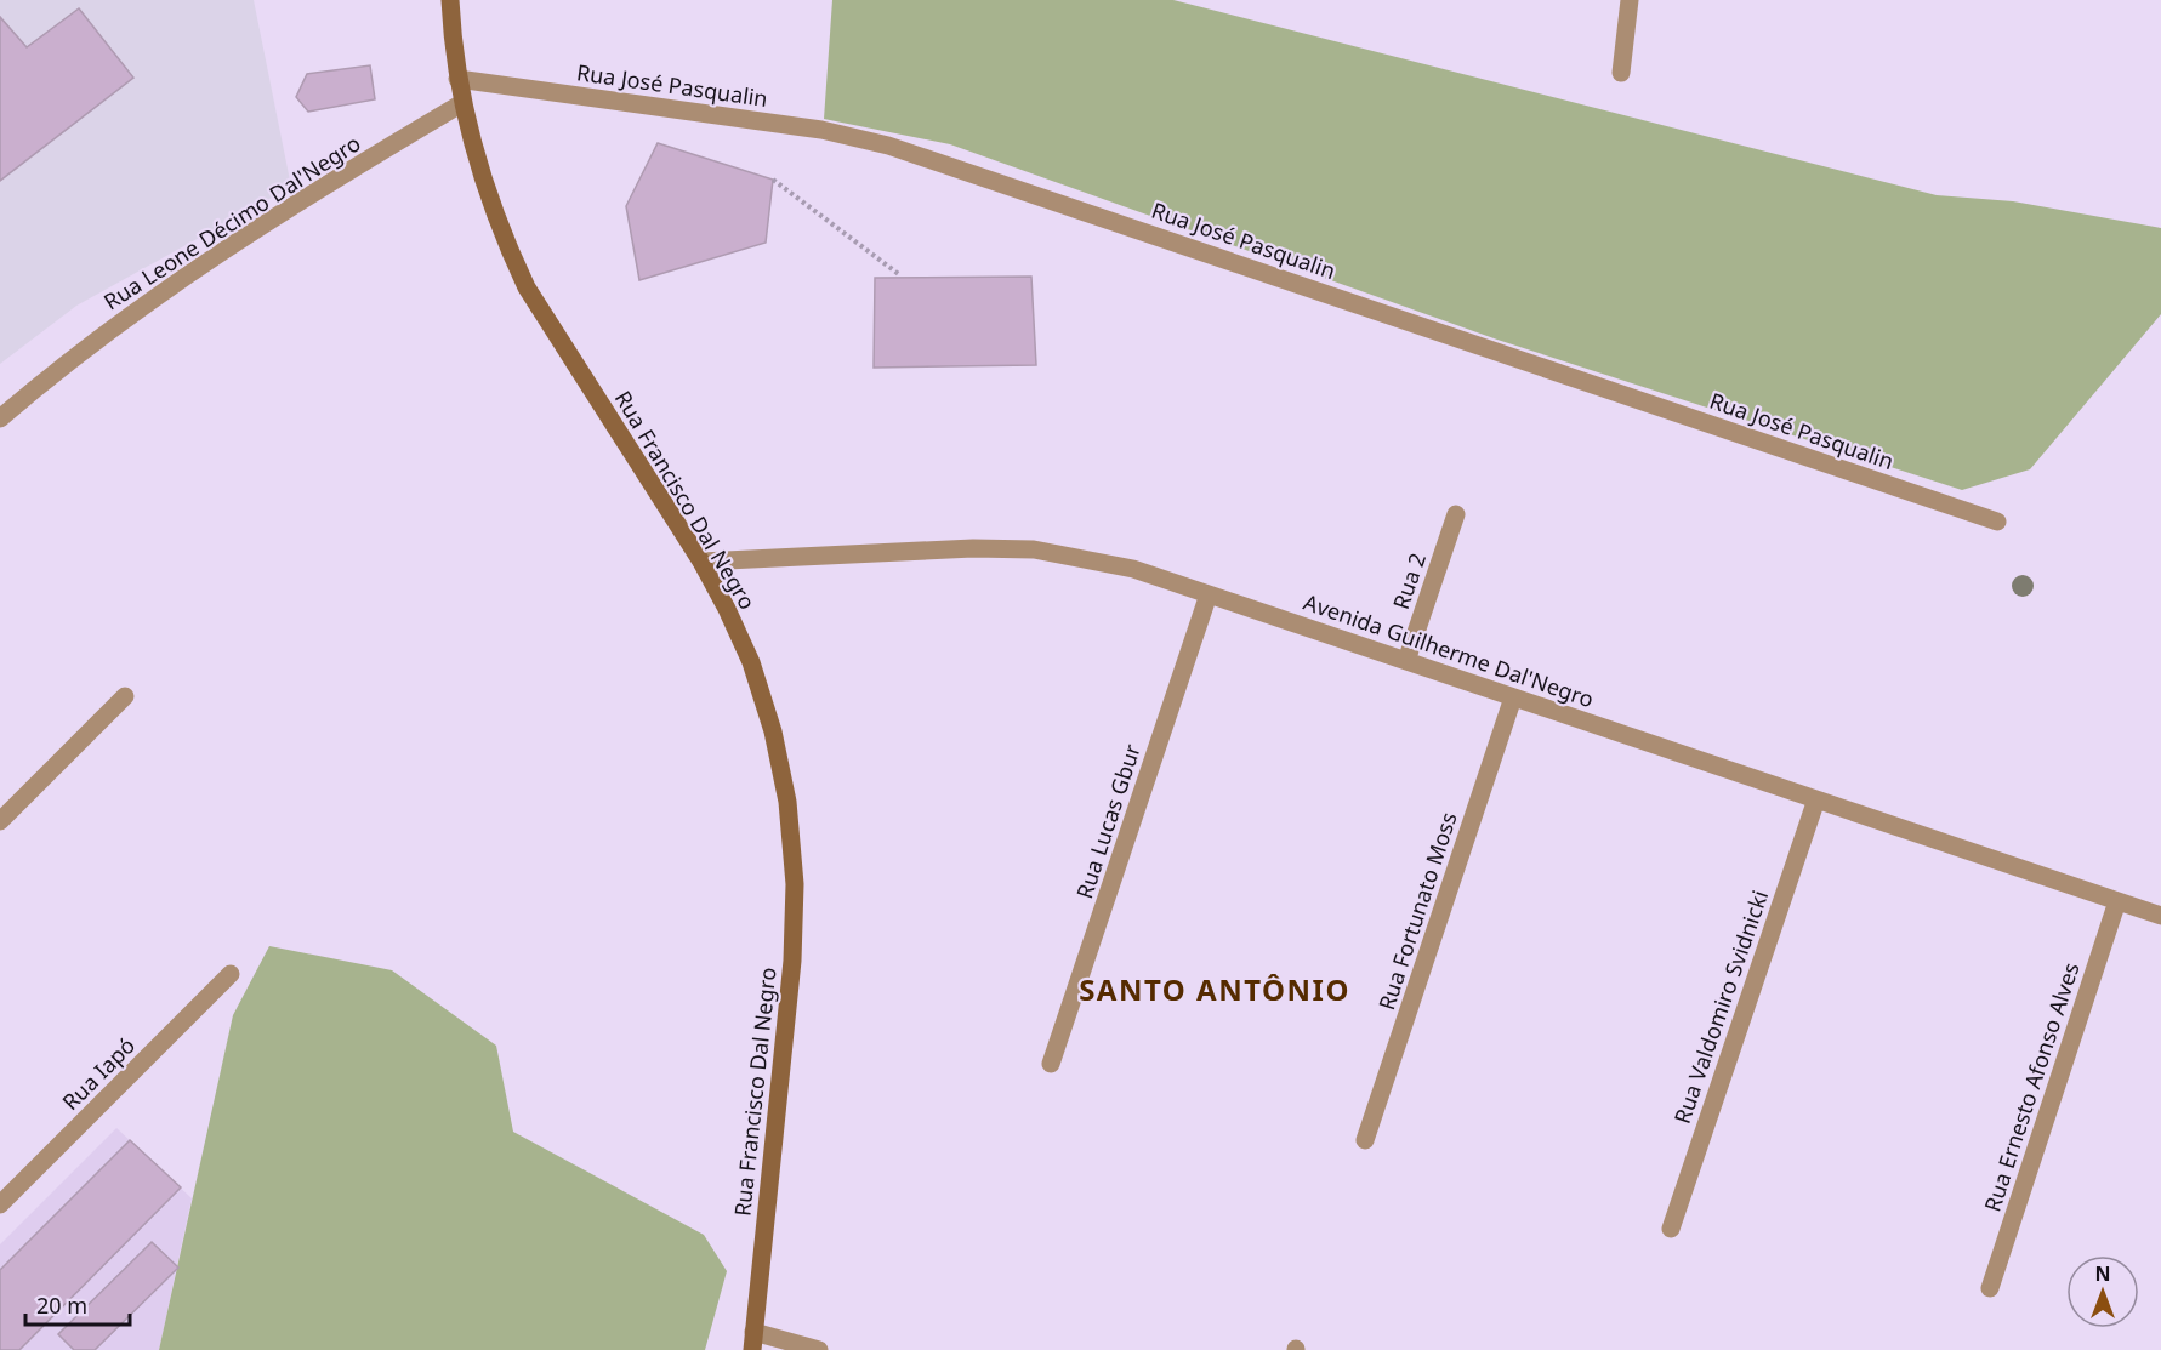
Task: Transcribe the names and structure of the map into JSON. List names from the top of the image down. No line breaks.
{"streets":{"street":["Rua José Pasqualin","Rua Leone Décimo Dal'Negro","Rua Francisco Dal Negro","Rua 2","Avenida Guilherme Dal'Negro","Rua Lucas Gbur","Rua Fortunato Moss","Rua Valdomiro Svidnicki","Rua Iapó","Rua Ernesto Afonso Alves"]},"crossings":[["Rua José Pasqualin","Rua Francisco Dal Negro"],["Rua Leone Décimo Dal'Negro","Rua Francisco Dal Negro"],["Rua Francisco Dal Negro","Avenida Guilherme Dal'Negro"],["Rua 2","Avenida Guilherme Dal'Negro"],["Avenida Guilherme Dal'Negro","Rua Lucas Gbur"],["Avenida Guilherme Dal'Negro","Rua Fortunato Moss"],["Avenida Guilherme Dal'Negro","Rua Valdomiro Svidnicki"],["Avenida Guilherme Dal'Negro","Rua Ernesto Afonso Alves"]],"districts":["SANTO ANTÔNIO"],"scale_bar":"20 m","north":"top"}
